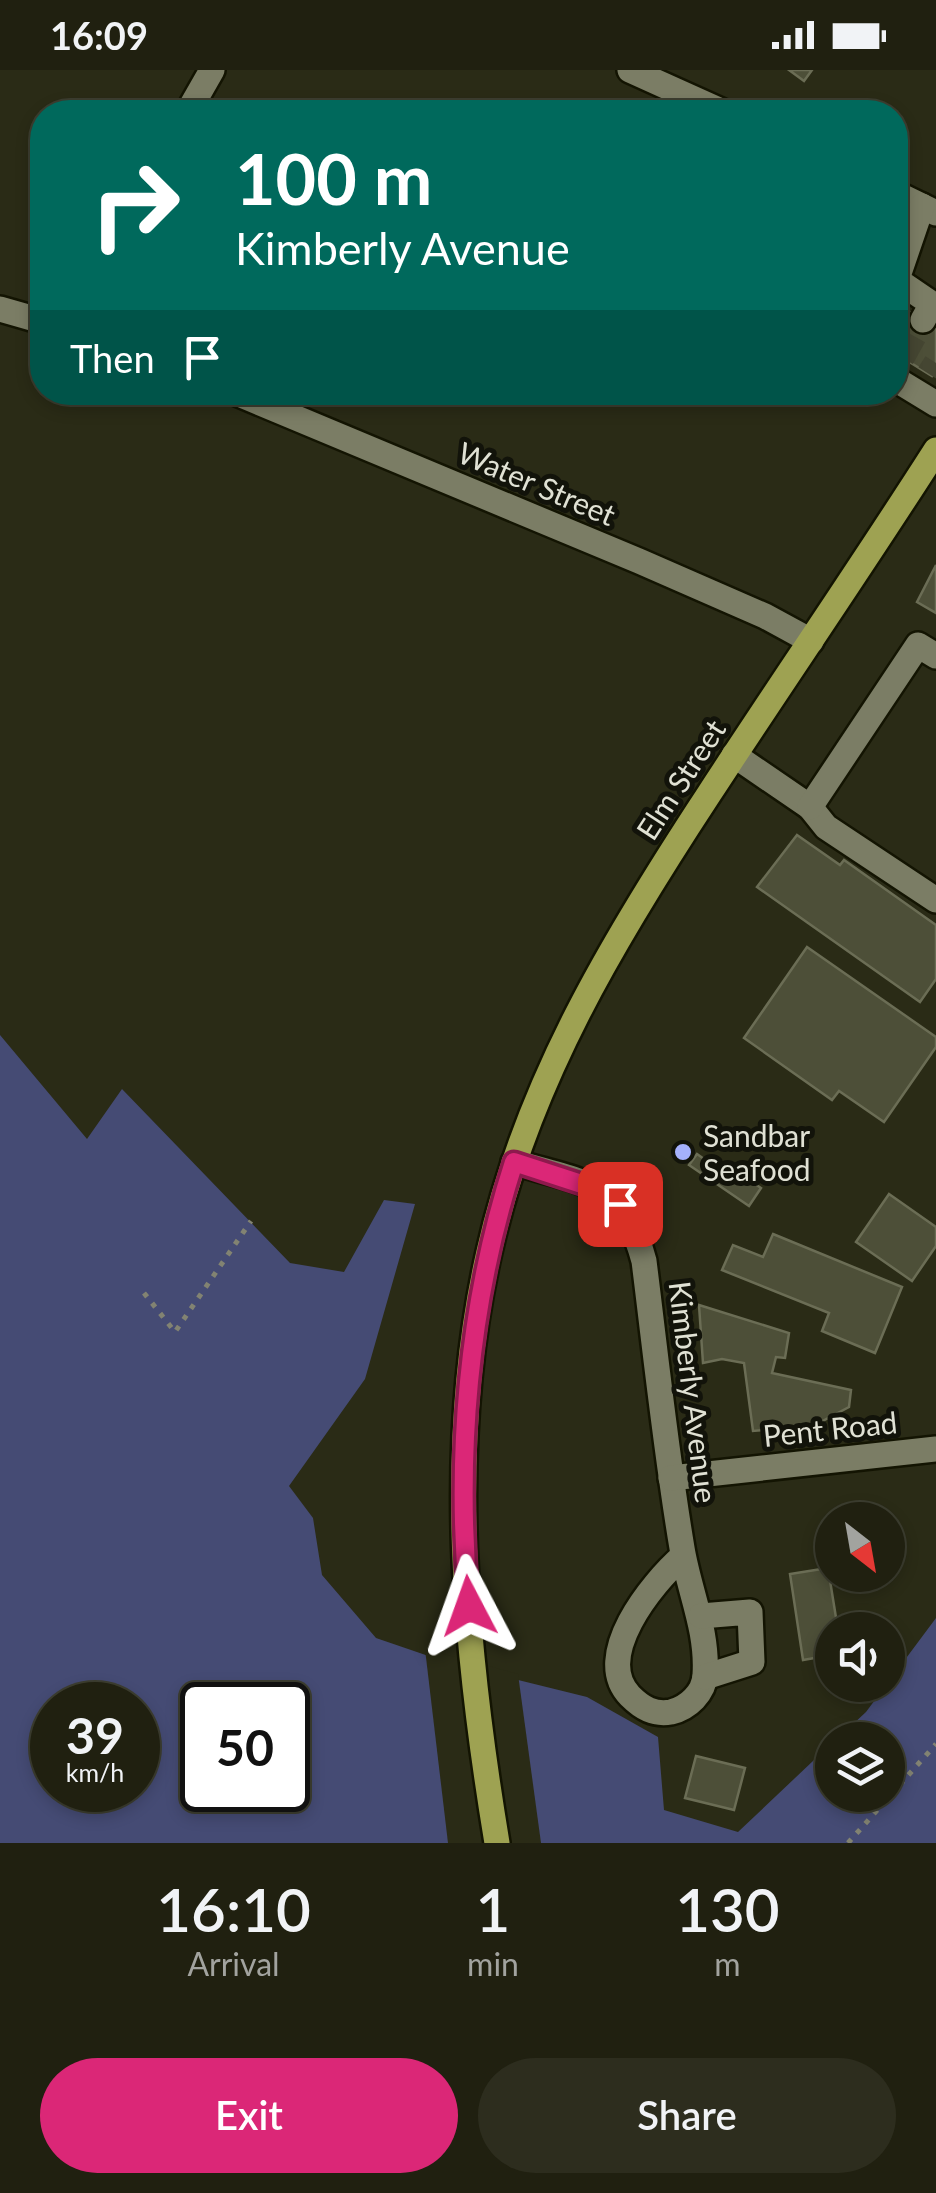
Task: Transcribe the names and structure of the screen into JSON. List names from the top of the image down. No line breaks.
{"streets":{"main road":["Elm Street"],"street":["Water Street","Kimberly Avenue","Pent Road"]},"crossings":[["Water Street","Elm Street"],["Elm Street","Kimberly Avenue"],["Kimberly Avenue","Pent Road"]],"places":["Sandbar Seafood"],"north":"bottom right","page":{"status":"16:09","turn":["100 m","Kimberly Avenue"],"then":"Then","speed":"39 km/h","limit":"50","eta":["16:10","Arrival","1","min","130","m"],"buttons":["Exit","Share"]}}
